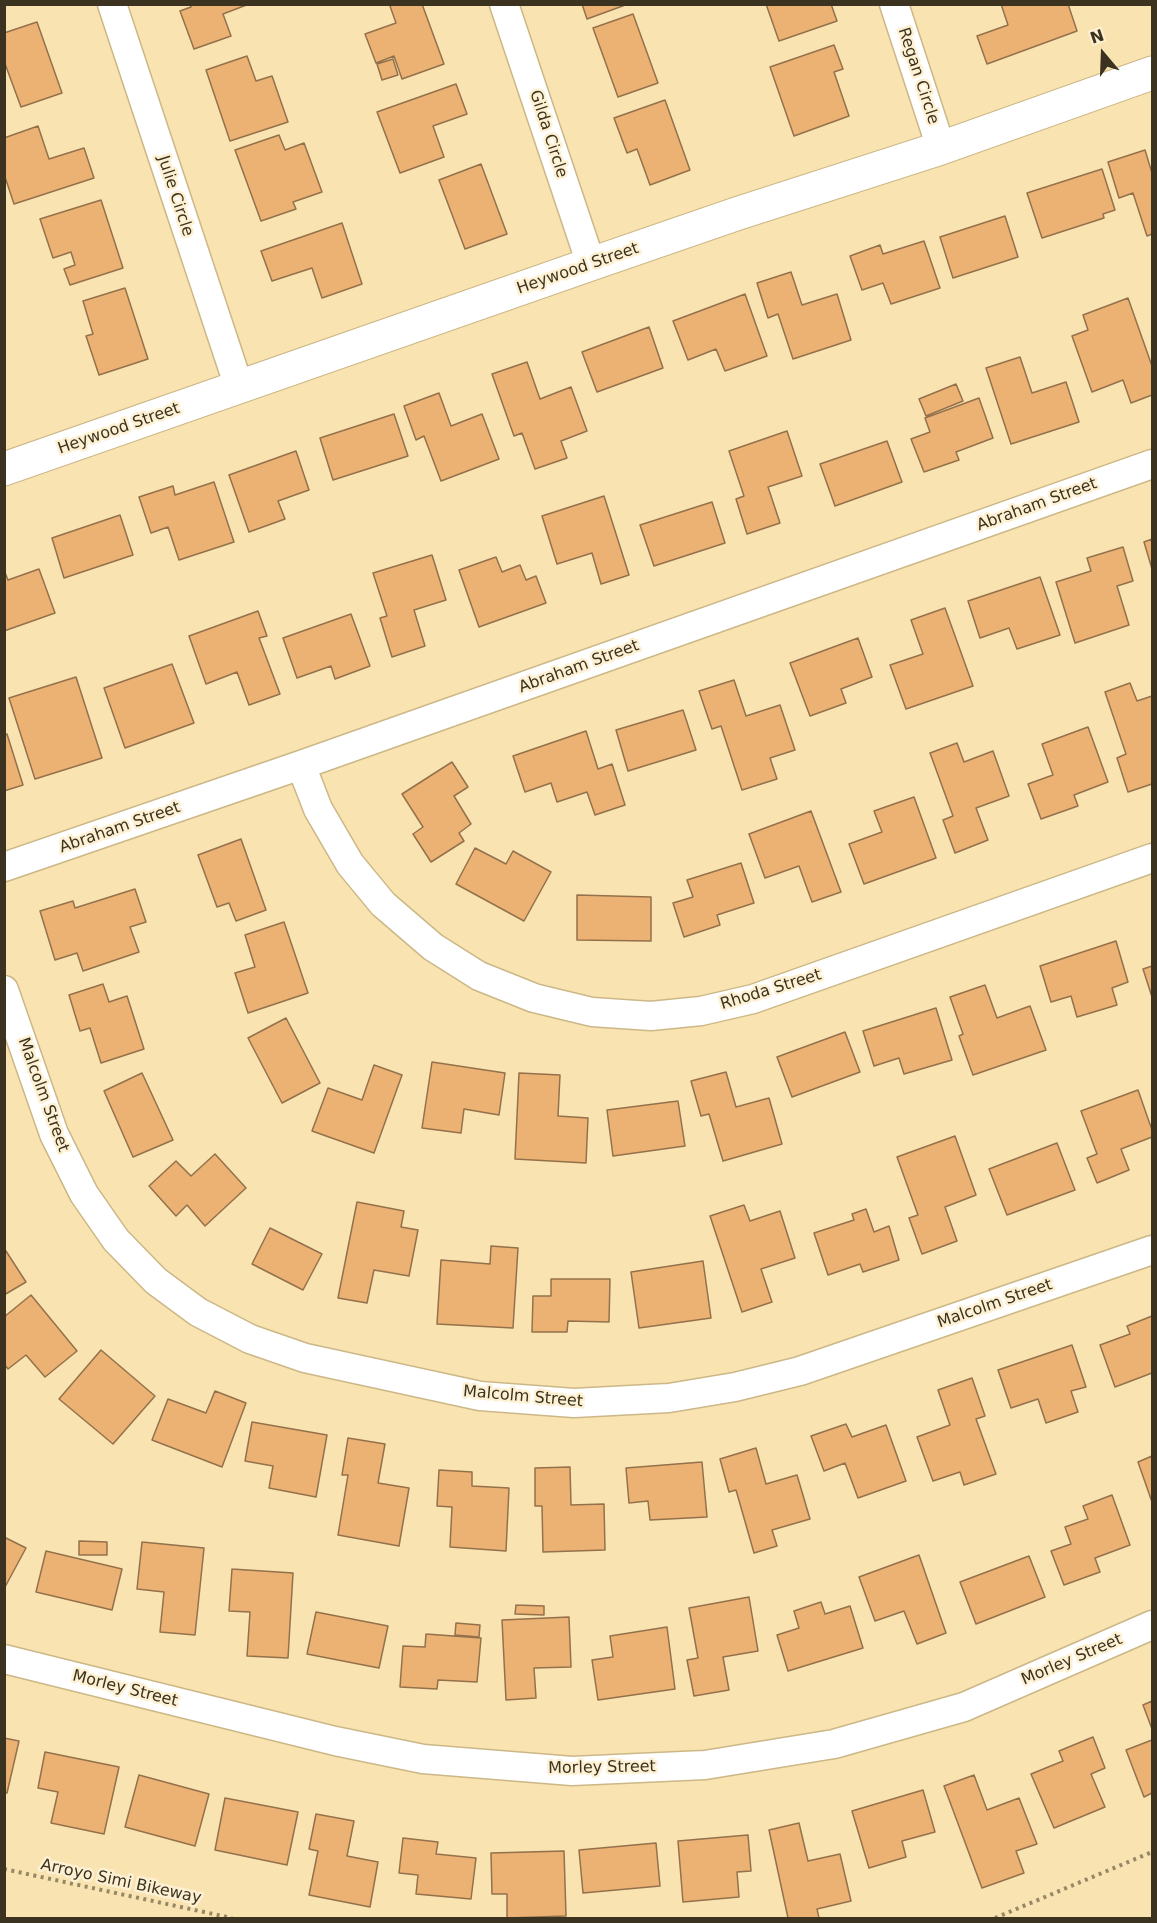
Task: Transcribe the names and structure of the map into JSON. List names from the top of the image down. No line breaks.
{"streets":{"street":["Regan Circle","Gilda Circle","Julie Circle","Heywood Street","Abraham Street","Rhoda Street","Malcolm Street","Morley Street"],"path":["Arroyo Simi Bikeway"]},"crossings":[["Regan Circle","Heywood Street"],["Gilda Circle","Heywood Street"],["Julie Circle","Heywood Street"],["Abraham Street","Rhoda Street"]],"north":"top"}
